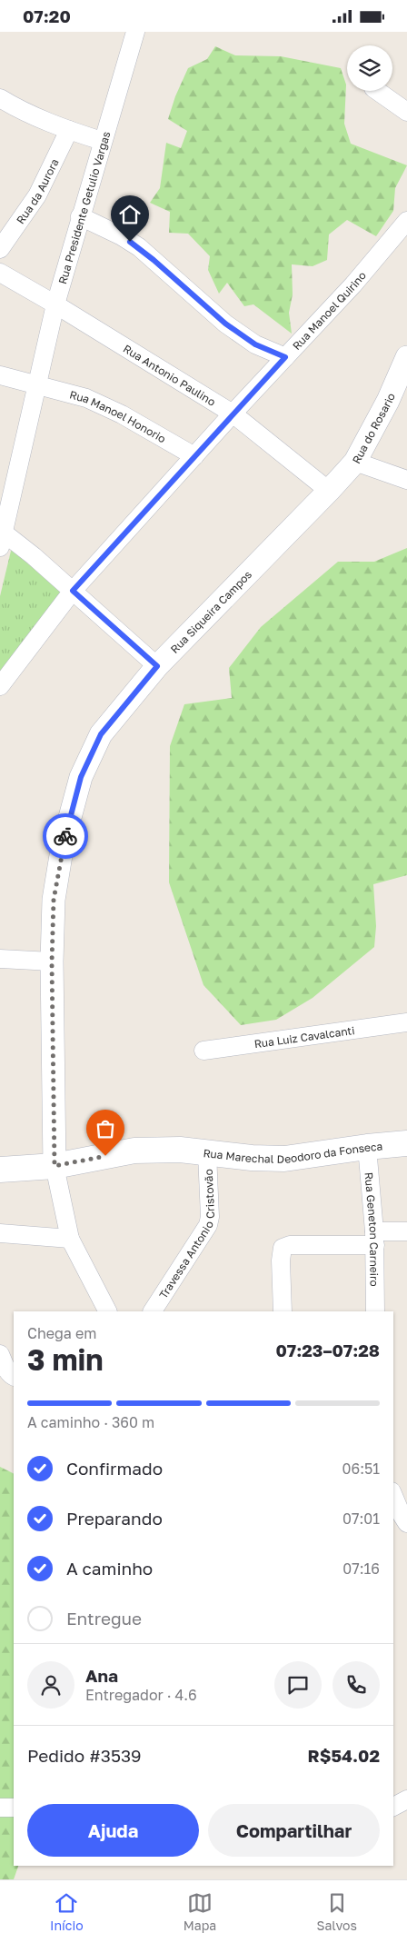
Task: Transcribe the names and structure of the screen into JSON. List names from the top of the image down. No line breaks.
{"streets":{"main road":["Rua Marechal Deodoro da Fonseca"],"street":["Rua da Aurora","Rua Presidente Getulio Vargas","Rua Manoel Quirino","Rua Antonio Paulino","Rua Manoel Honorio","Rua do Rosario","Rua Siqueira Campos","Rua Luiz Cavalcanti","Rua Geneton Carneiro","Travessa Antonio Cristovão"]},"crossings":[["Rua Presidente Getulio Vargas","Rua Antonio Paulino"],["Rua Presidente Getulio Vargas","Rua Manoel Honorio"],["Rua Manoel Quirino","Rua Antonio Paulino"],["Rua Manoel Quirino","Rua Manoel Honorio"],["Rua Antonio Paulino","Rua do Rosario"],["Rua Antonio Paulino","Rua Siqueira Campos"],["Rua do Rosario","Rua Siqueira Campos"],["Rua Siqueira Campos","Rua Marechal Deodoro da Fonseca"],["Rua Marechal Deodoro da Fonseca","Rua Geneton Carneiro"],["Rua Marechal Deodoro da Fonseca","Travessa Antonio Cristovão"]],"page":{"status":"07:20","heading":["3 min","Chega em","07:23–07:28"],"panel":["Ana","Entregador · 4.6","Pedido #3539","R$54.02"],"bar":"A caminho · 360 m","list":[["Confirmado","06:51"],["Preparando","07:01"],["A caminho","07:16"],"Entregue"],"buttons":["Ajuda","Compartilhar"],"tabs":["Início","Mapa","Salvos"]}}
